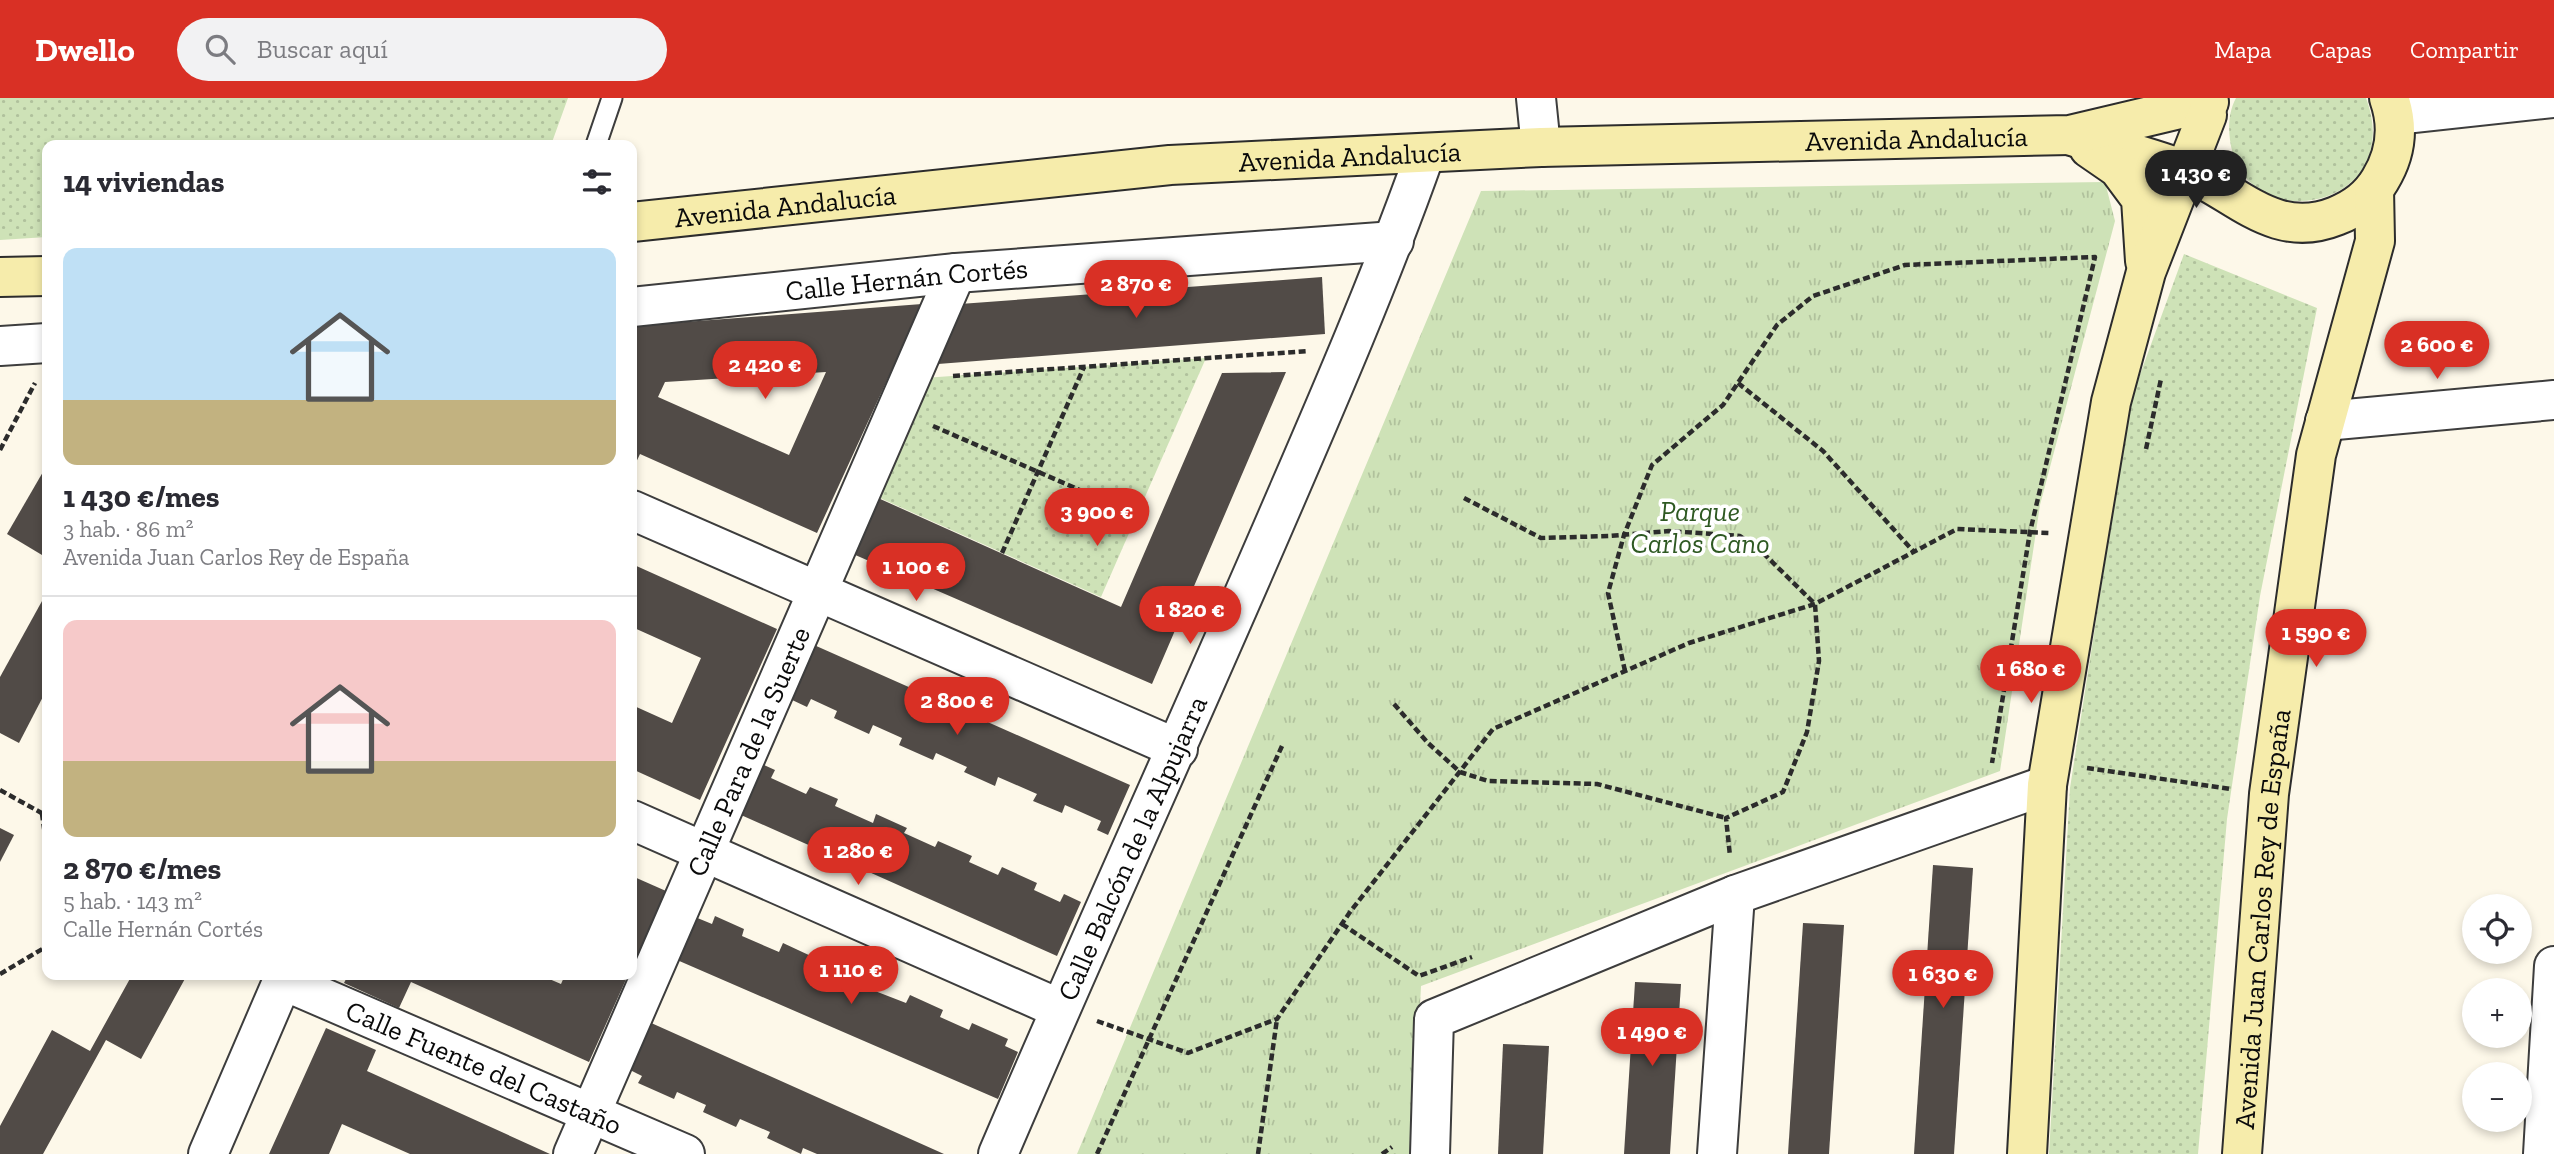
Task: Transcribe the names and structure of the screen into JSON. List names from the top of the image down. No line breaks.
{"streets":{"street":["Avenida Andalucía","Calle Hernán Cortés","Calle Para de la Suerte","Calle Balcón de la Alpujarra","Avenida Juan Carlos Rey de España","Calle Fuente del Castaño"]},"crossings":[["Avenida Andalucía","Calle Balcón de la Alpujarra"],["Calle Hernán Cortés","Calle Para de la Suerte"],["Calle Hernán Cortés","Calle Balcón de la Alpujarra"],["Calle Para de la Suerte","Calle Fuente del Castaño"]],"parks":["Parque Carlos Cano"],"page":{"header":"Dwello","search":"Buscar aquí","nav":["Mapa","Capas","Compartir"],"heading":"14 viviendas","price":["1 430 €","2 870 €","2 600 €","2 420 €","3 900 €","1 100 €","1 820 €","1 590 €","1 680 €","2 800 €","1 280 €","1 110 €","1 630 €","1 490 €"],"list":[{"name":"1 430 €/mes","note":"3 hab. · 86 m² · Avenida Juan Carlos Rey de España"},{"name":"2 870 €/mes","note":"5 hab. · 143 m² · Calle Hernán Cortés"}],"map_buttons":["+","−"]}}
